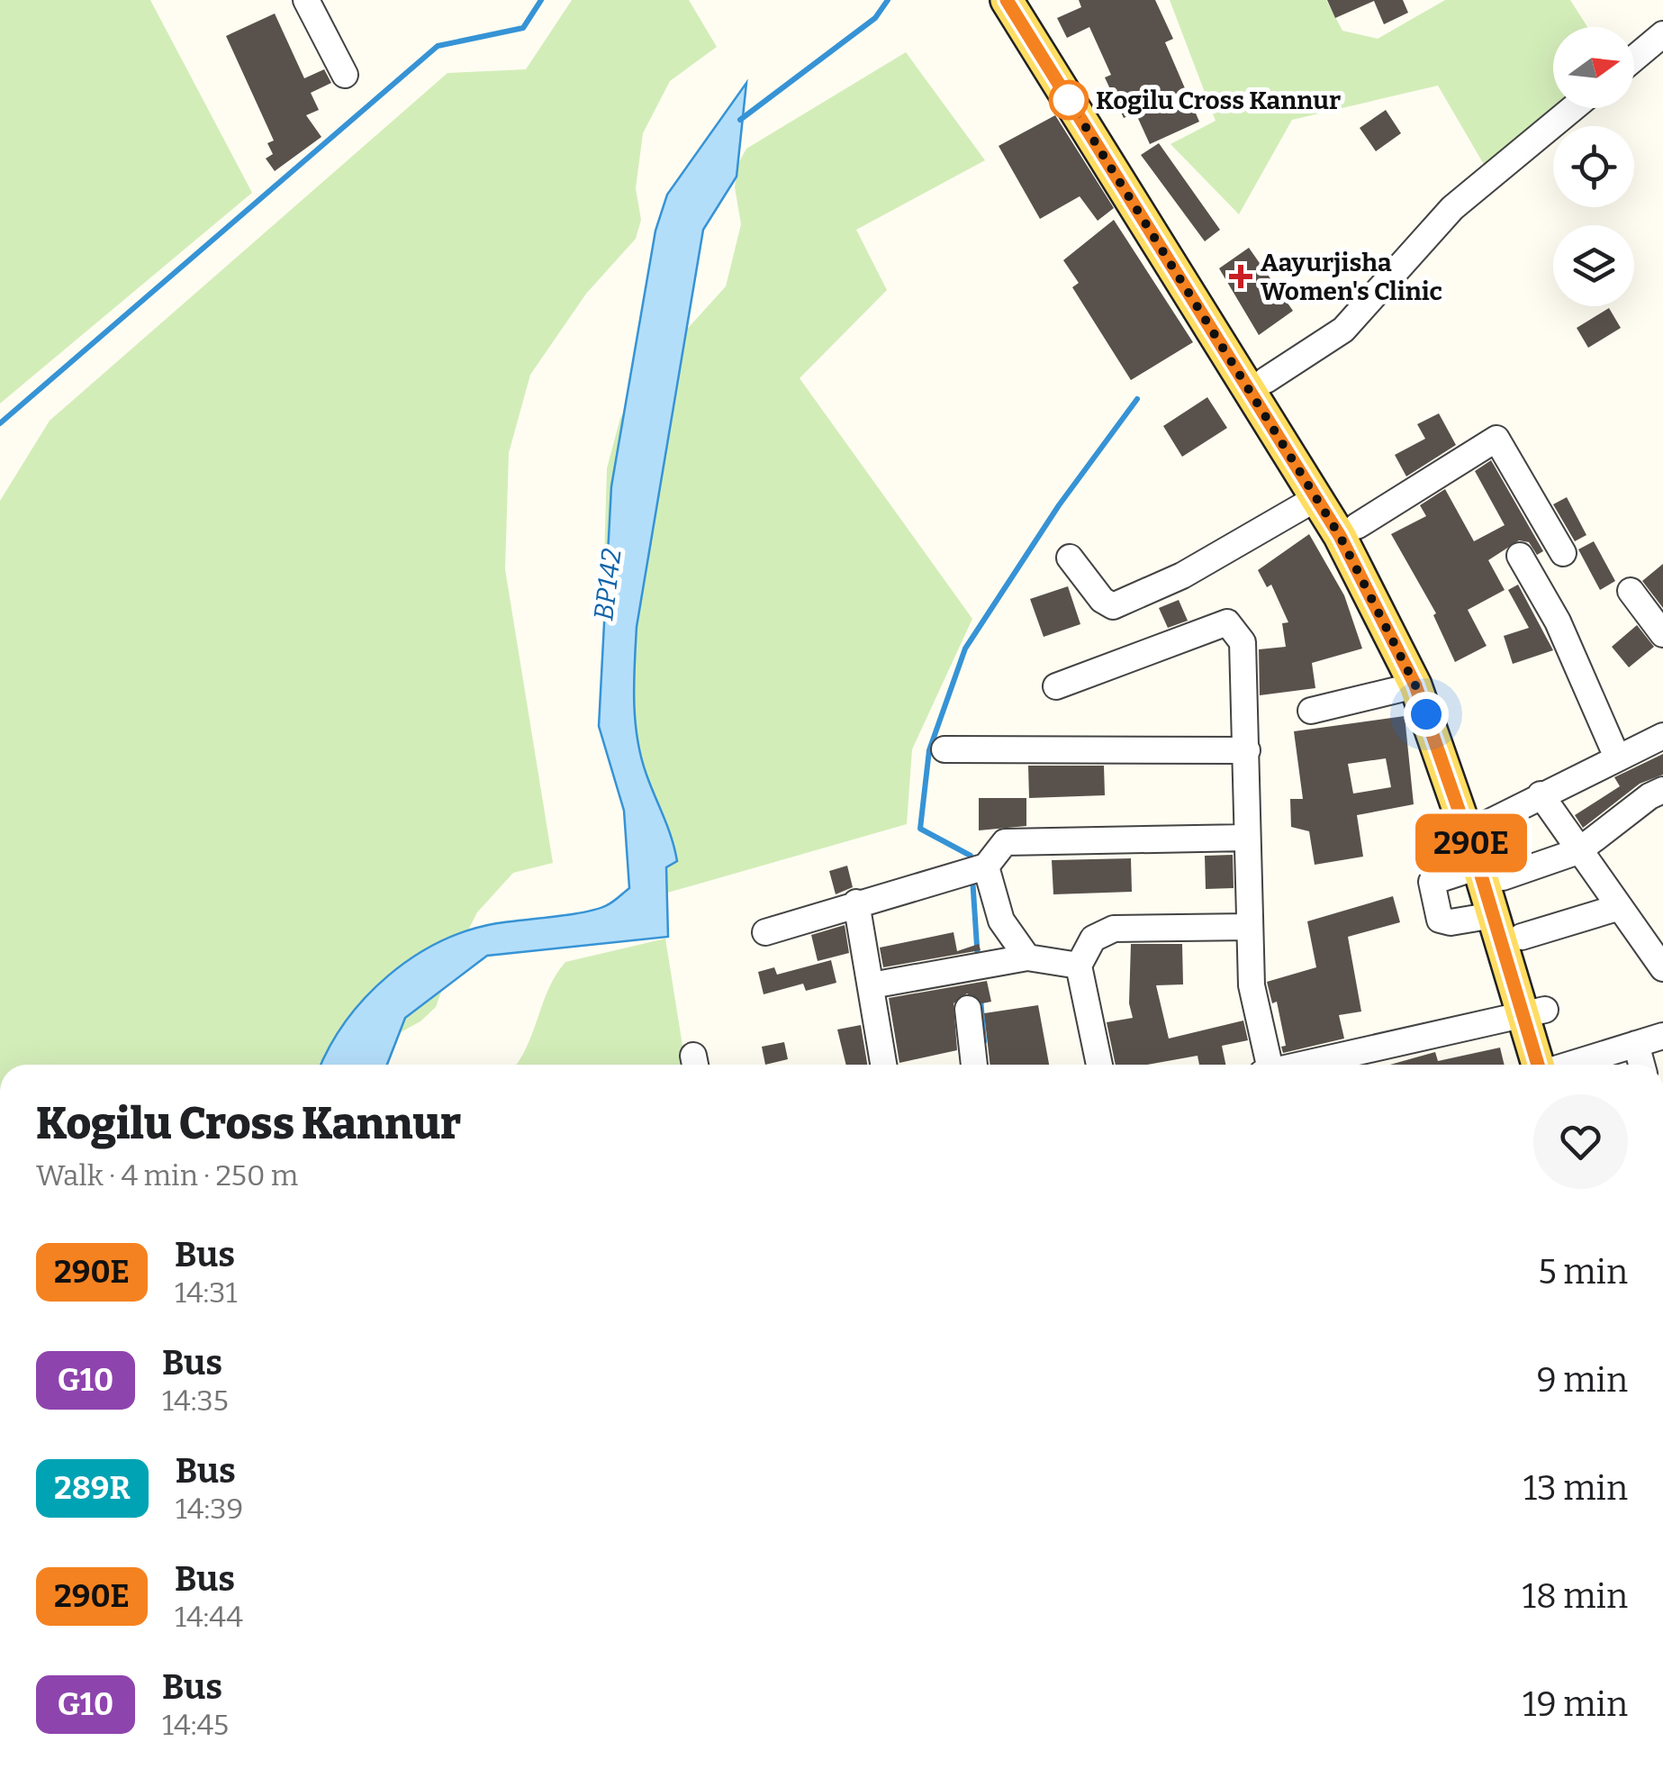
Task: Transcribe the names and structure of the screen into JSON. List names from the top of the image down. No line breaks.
{"water":["BP142"],"places":{"other":["Kogilu Cross Kannur"],"health":["Aayurjisha Women's Clinic"]},"lines":["bus line 290E"],"north":"right","page":{"on_map":"290E","heading":["Kogilu Cross Kannur","Walk · 4 min · 250 m"],"list":[{"mark":"290E","name":"Bus","note":"14:31","value":"5 min"},{"mark":"G10","name":"Bus","note":"14:35","value":"9 min"},{"mark":"289R","name":"Bus","note":"14:39","value":"13 min"},{"mark":"290E","name":"Bus","note":"14:44","value":"18 min"},{"mark":"G10","name":"Bus","note":"14:45","value":"19 min"}]}}
